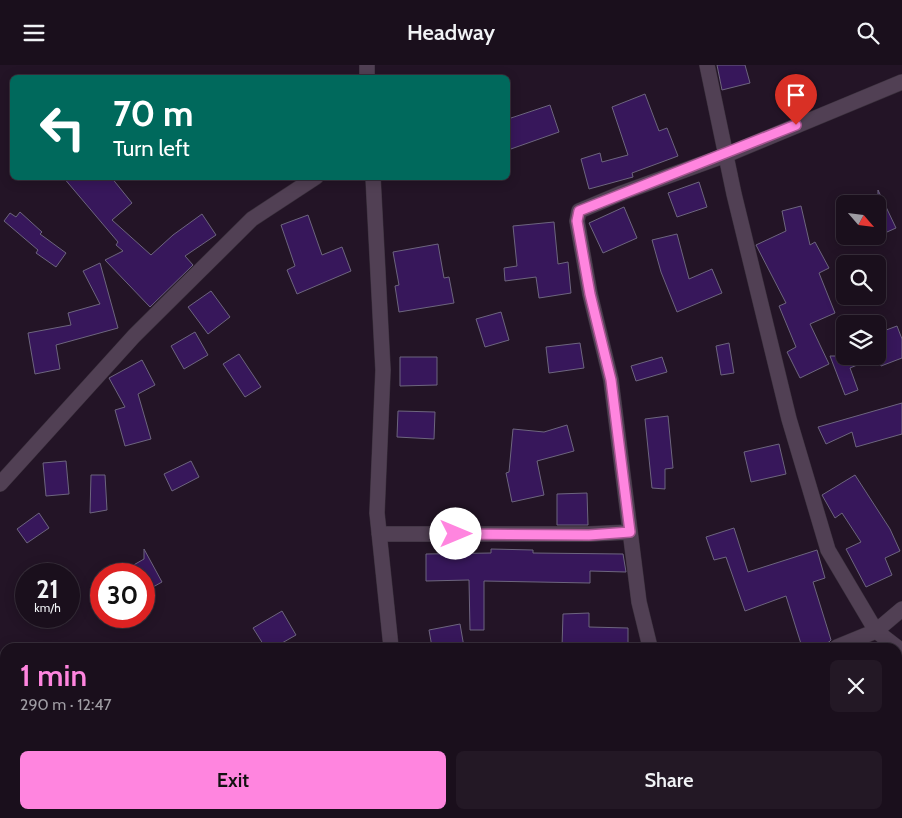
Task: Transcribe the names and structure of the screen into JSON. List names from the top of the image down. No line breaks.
{"north":"bottom right","page":{"header":"Headway","turn":["70 m","Turn left"],"speed":"21 km/h","limit":"30","heading":["1 min","290 m · 12:47"],"buttons":["Exit","Share"]}}
